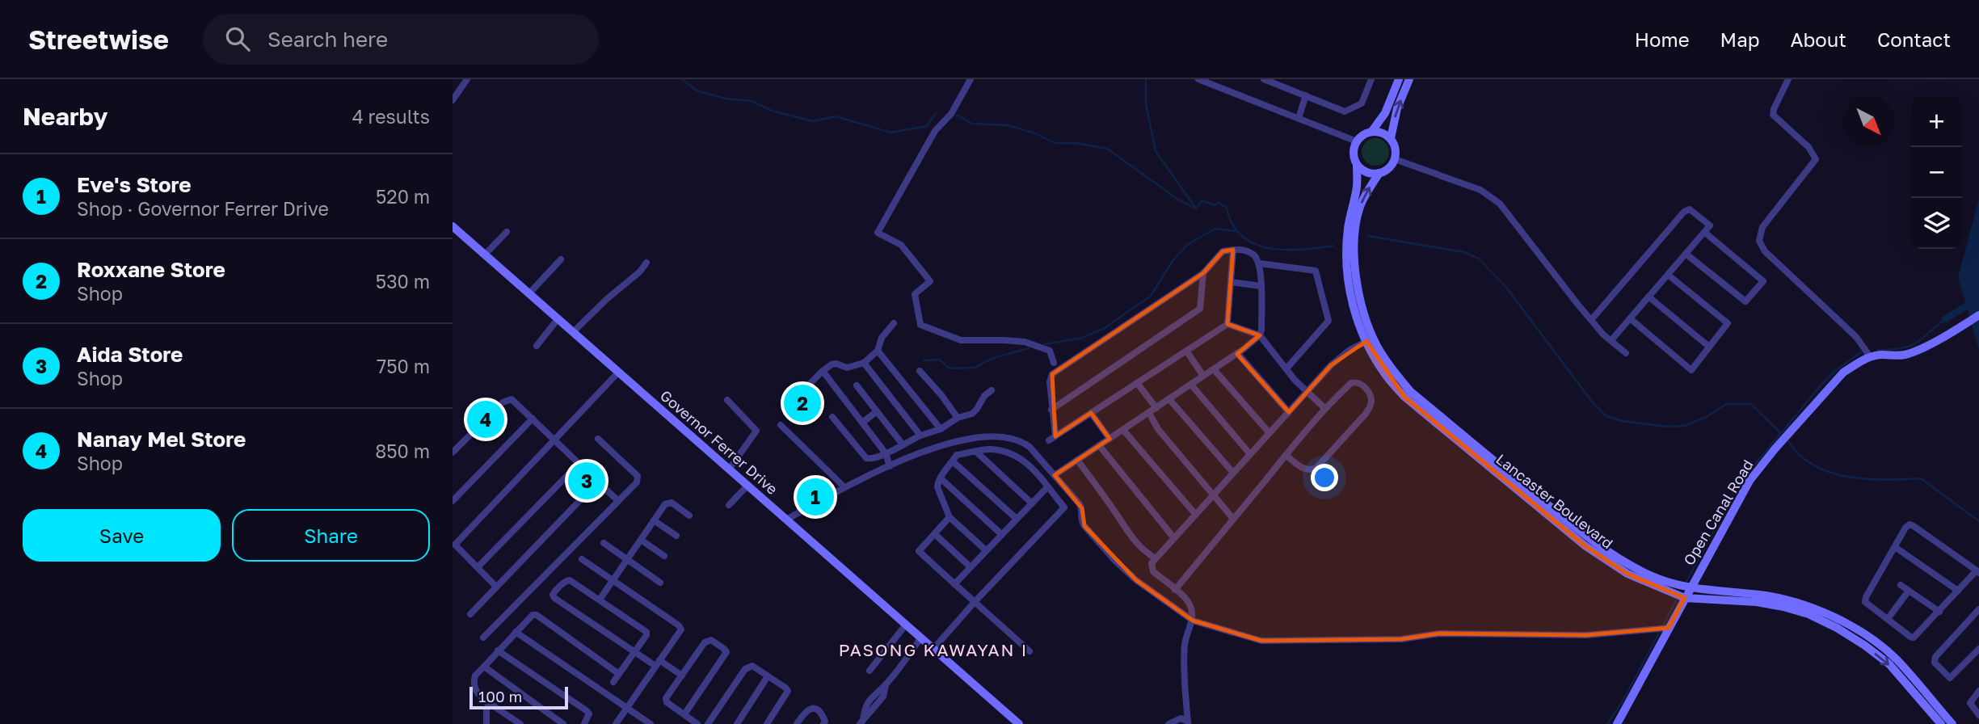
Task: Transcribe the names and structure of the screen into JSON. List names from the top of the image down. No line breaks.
{"streets":{"main road":["Governor Ferrer Drive","Lancaster Boulevard","Open Canal Road"]},"crossings":[["Lancaster Boulevard","Open Canal Road"]],"districts":["PASONG KAWAYAN I"],"scale_bar":"100 m","north":"bottom right","page":{"header":"Streetwise","search":"Search here","nav":["Home","Map","About","Contact"],"heading":["Nearby","4 results"],"map_buttons":["+","−"],"list":[{"mark":"1","name":"Eve's Store","note":"Shop · Governor Ferrer Drive","value":"520 m"},{"mark":"2","name":"Roxxane Store","note":"Shop","value":"530 m"},{"mark":"3","name":"Aida Store","note":"Shop","value":"750 m"},{"mark":"4","name":"Nanay Mel Store","note":"Shop","value":"850 m"}],"pins":["2","4","3","1"],"buttons":["Save","Share"],"scale":"100 m"}}
